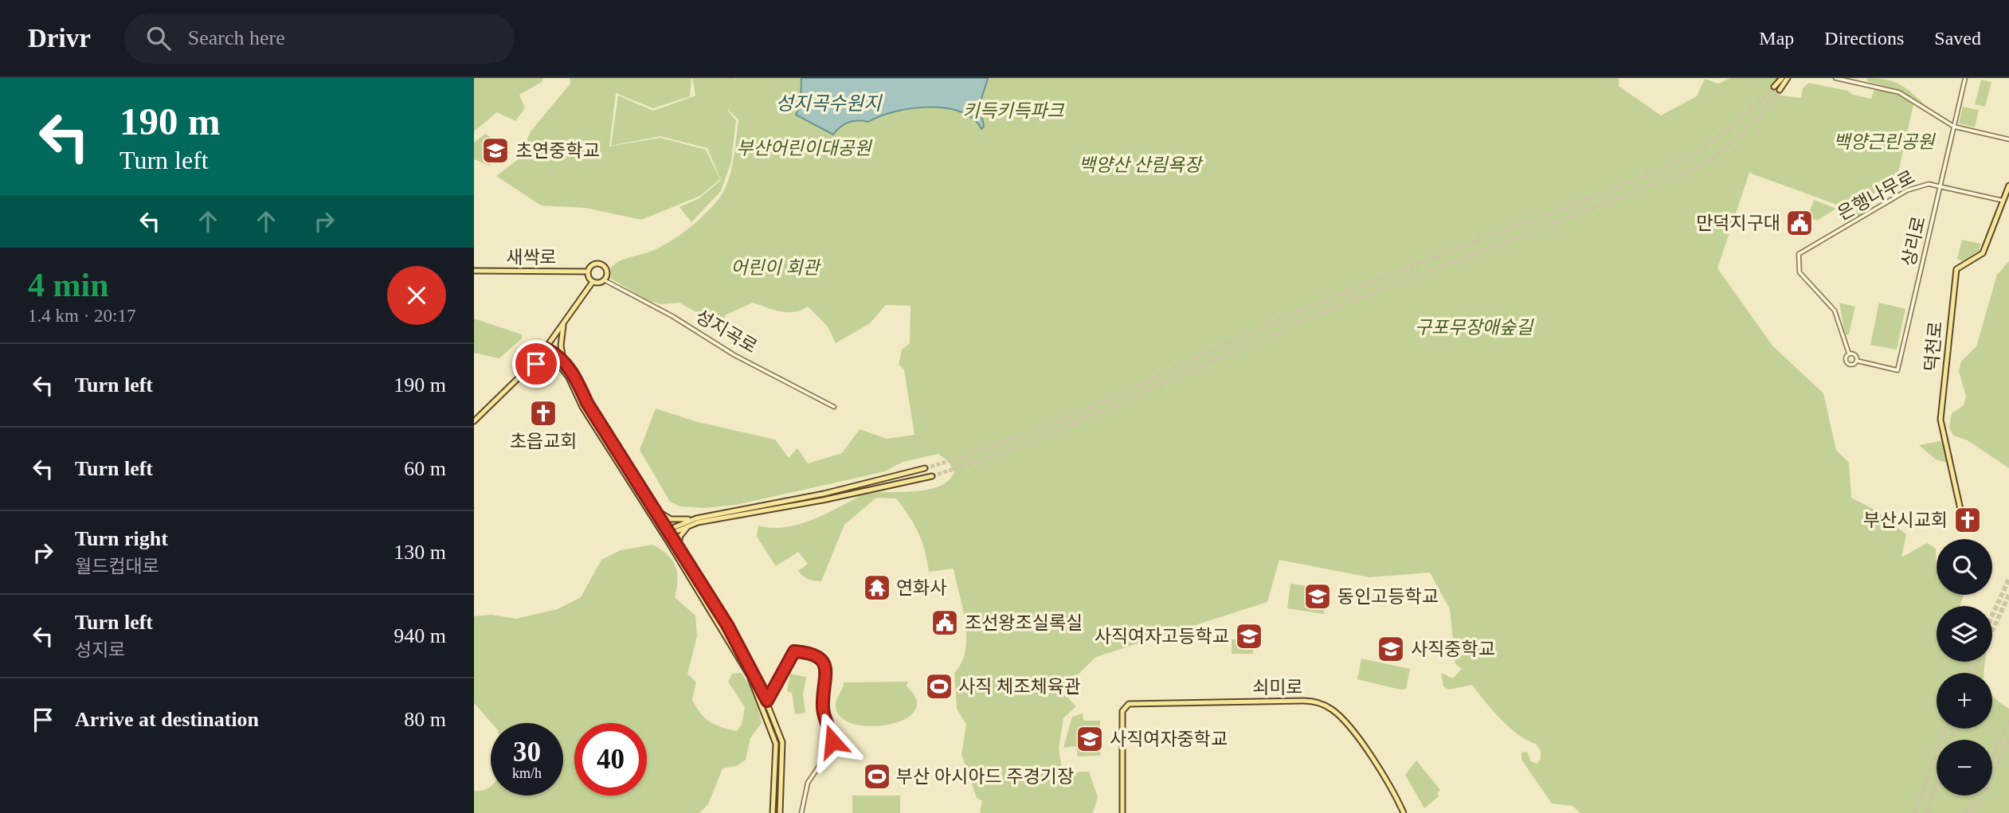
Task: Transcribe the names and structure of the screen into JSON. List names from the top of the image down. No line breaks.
{"streets":{"main road":["새싹로","덕천로","쇠미로"],"street":["은행나무로","상리로","성지곡로"]},"crossings":[["은행나무로","상리로"],["은행나무로","덕천로"],["새싹로","성지곡로"]],"water":["성지곡수원지"],"parks":["키득키득파크","백양근린공원","부산어린이대공원","백양산 산림욕장","어린이 회관","구포무장애숲길"],"places":{"school or university":["초연중학교","동인고등학교","사직여자고등학교","사직중학교","사직여자중학교"],"public building":["만덕지구대","조선왕조실록실"],"church":["초읍교회","부산시교회"],"temple":["연화사"],"sports":["사직 체조체육관","부산 아시아드 주경기장"]},"page":{"header":"Drivr","search":"Search here","nav":["Map","Directions","Saved"],"turn":["190 m","Turn left"],"heading":["4 min","1.4 km · 20:17"],"list":[{"name":"Turn left","value":"190 m"},{"name":"Turn left","value":"60 m"},{"name":"Turn right","note":"월드컵대로","value":"130 m"},{"name":"Turn left","note":"성지로","value":"940 m"},{"name":"Arrive at destination","value":"80 m"}],"map_buttons":["+","−"],"speed":"30 km/h","limit":"40"}}
